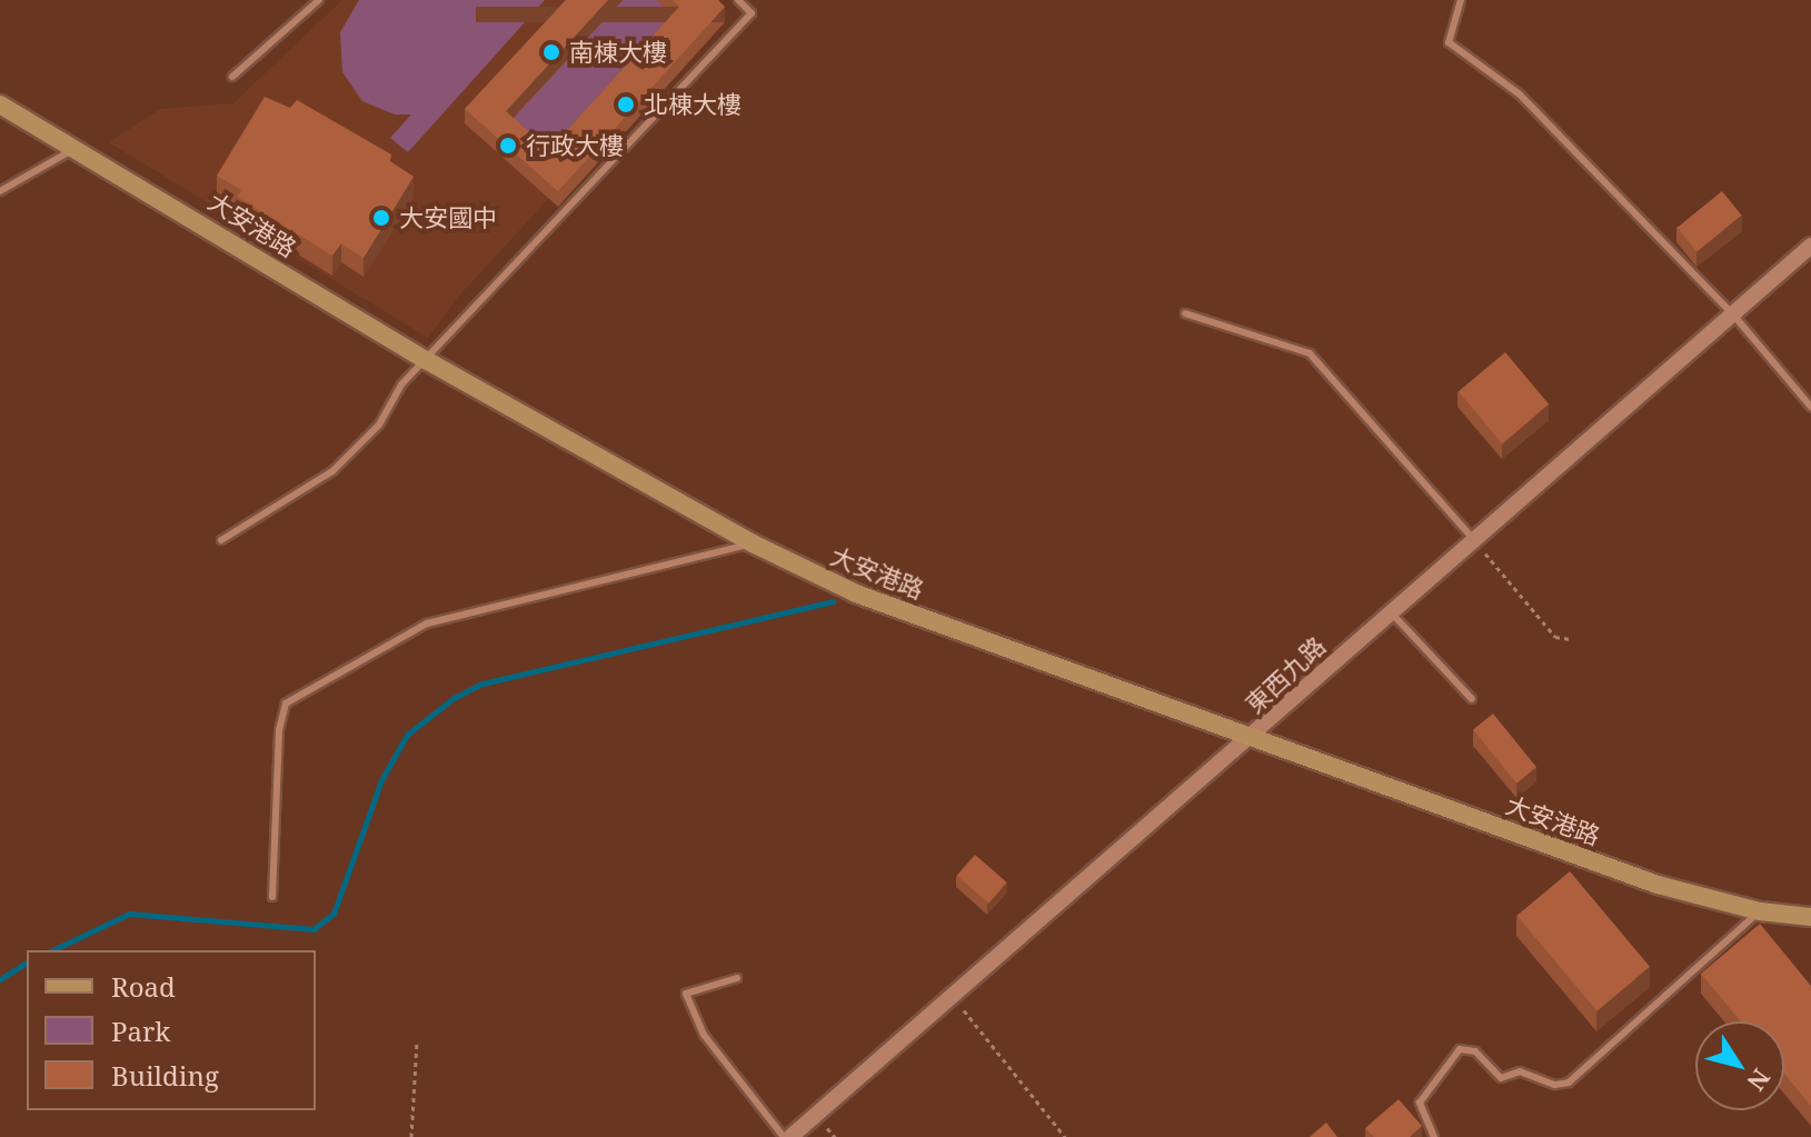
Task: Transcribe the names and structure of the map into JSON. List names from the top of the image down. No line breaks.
{"streets":{"main road":["大安港路"],"street":["東西九路"]},"crossings":[["大安港路","東西九路"]],"places":["南棟大樓","北棟大樓","行政大樓","大安國中"],"legend":["Road","Park","Building"],"north":"bottom right"}
